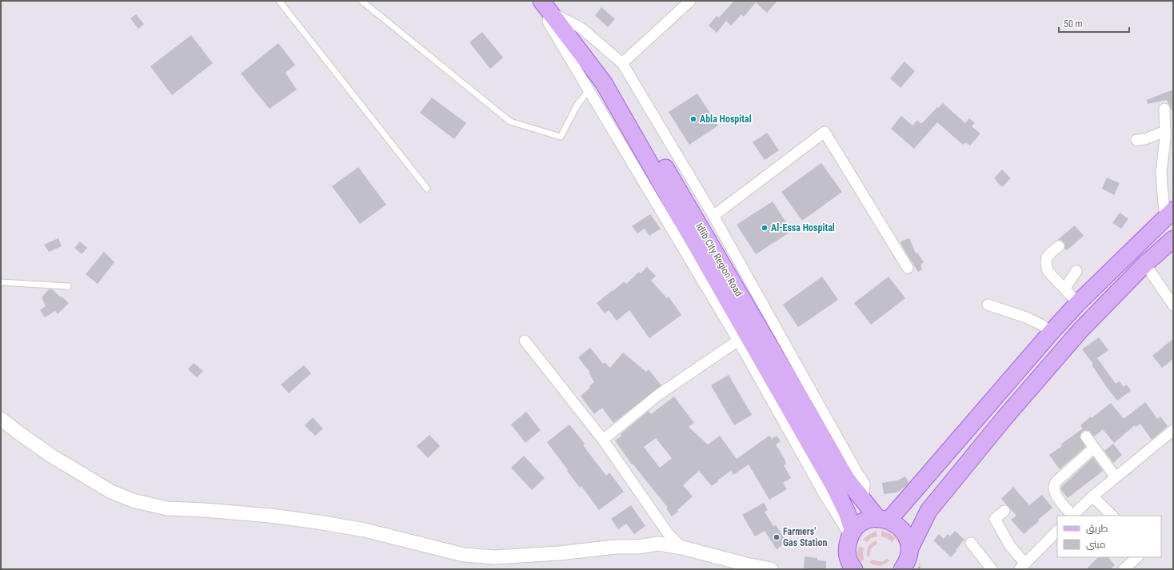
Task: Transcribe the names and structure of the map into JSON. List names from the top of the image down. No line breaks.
{"streets":{"main road":["Idlib City Region Road"]},"places":["Abla Hospital","Al-Essa Hospital","Farmers' Gas Station"],"legend":["طريق","مبنى"],"scale_bar":"50 m"}
